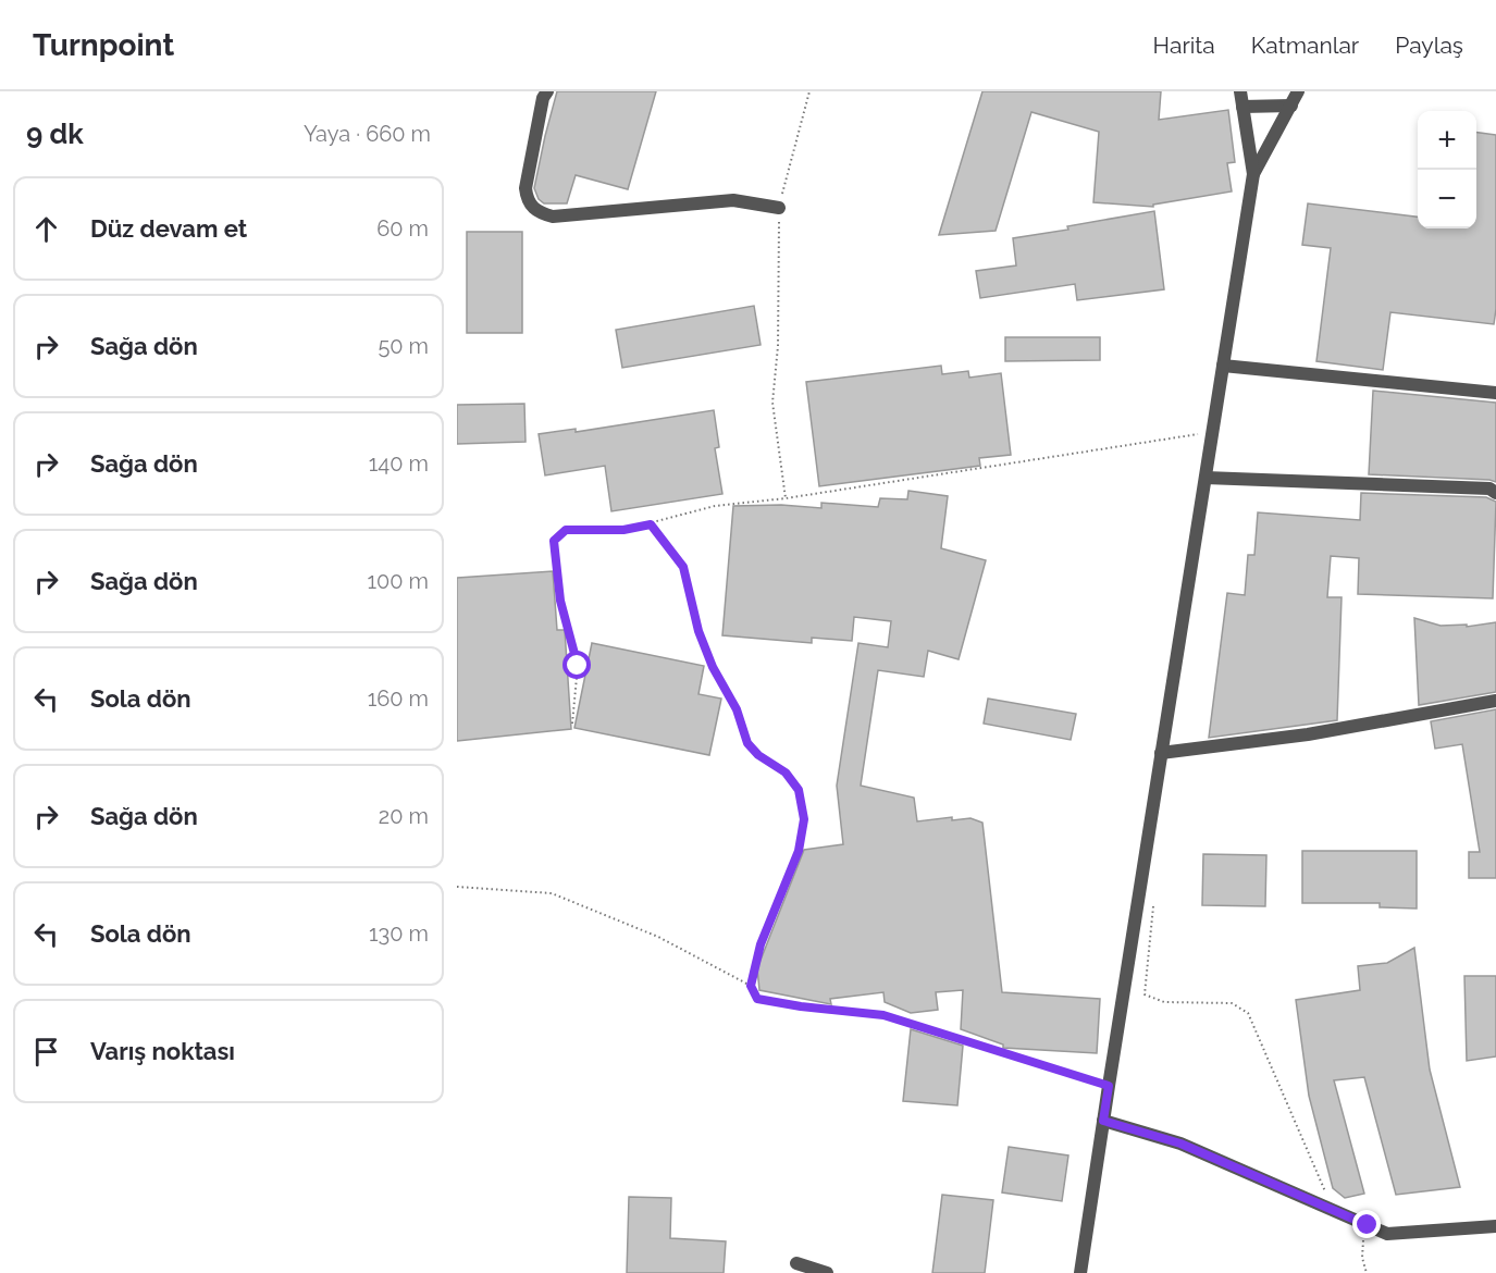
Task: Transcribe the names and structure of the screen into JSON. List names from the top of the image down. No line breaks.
{"page":{"header":"Turnpoint","nav":["Harita","Katmanlar","Paylaş"],"heading":["9 dk","Yaya · 660 m"],"map_buttons":["+","−"],"list":[["Düz devam et","60 m"],["Sağa dön","50 m"],["Sağa dön","140 m"],["Sağa dön","100 m"],["Sola dön","160 m"],["Sağa dön","20 m"],["Sola dön","130 m"],"Varış noktası"]}}
